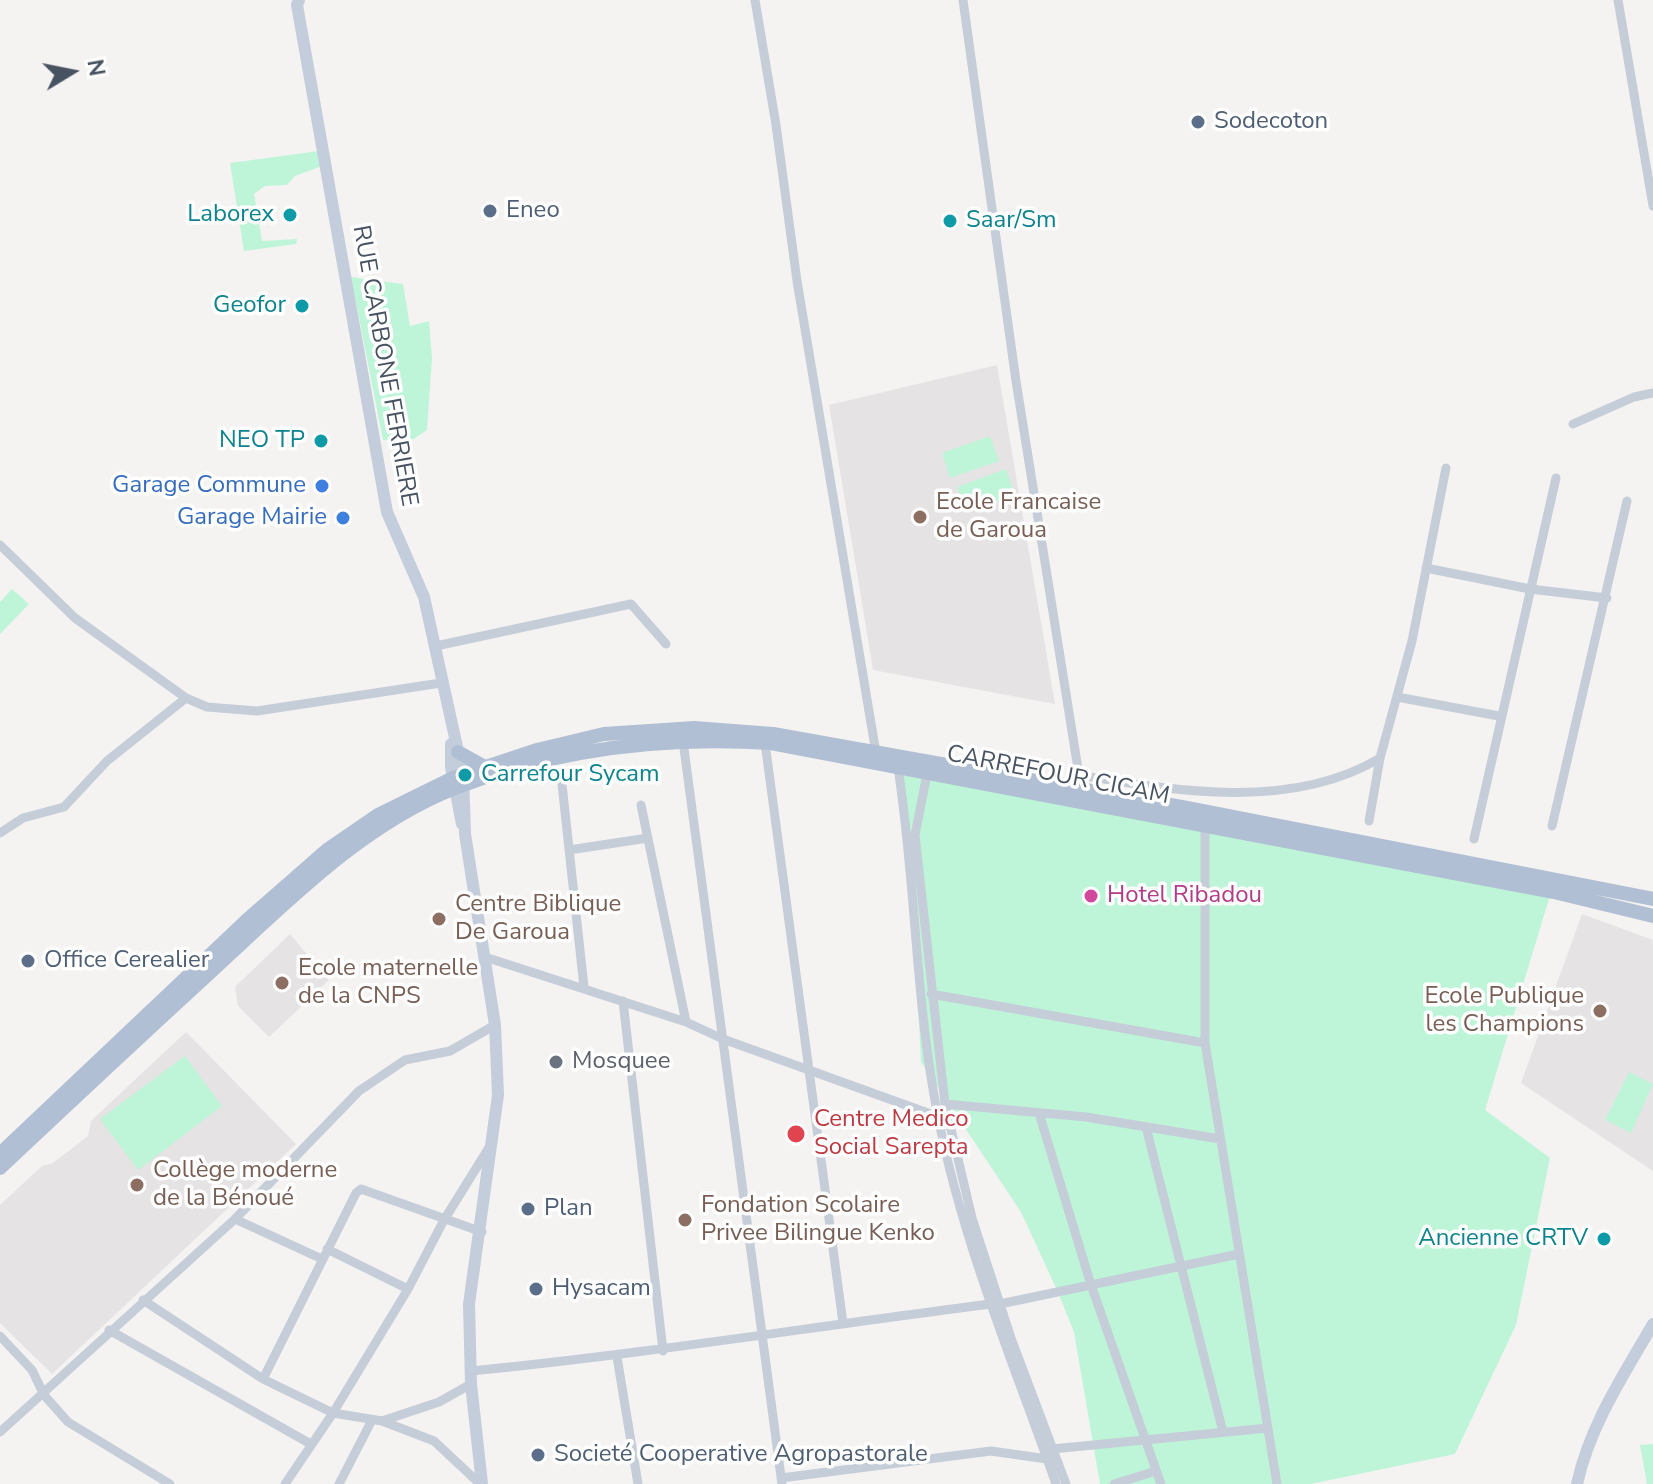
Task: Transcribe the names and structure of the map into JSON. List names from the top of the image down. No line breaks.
{"streets":{"main road":["CARREFOUR CICAM"],"street":["RUE CARBONE FERRIERE"]},"crossings":[["RUE CARBONE FERRIERE","CARREFOUR CICAM"]],"places":["Sodecoton","Eneo","Laborex","Saar/Sm","Geofor","NEO TP","Garage Commune","Ecole Francaise de Garoua","Garage Mairie","Carrefour Sycam","Hotel Ribadou","Centre Biblique De Garoua","Office Cerealier","Ecole maternelle de la CNPS","Ecole Publique les Champions","Mosquee","Centre Medico Social Sarepta","Collège moderne de la Bénoué","Plan","Fondation Scolaire Privee Bilingue Kenko","Ancienne CRTV","Hysacam","Societé Cooperative Agropastorale"],"north":"right"}
